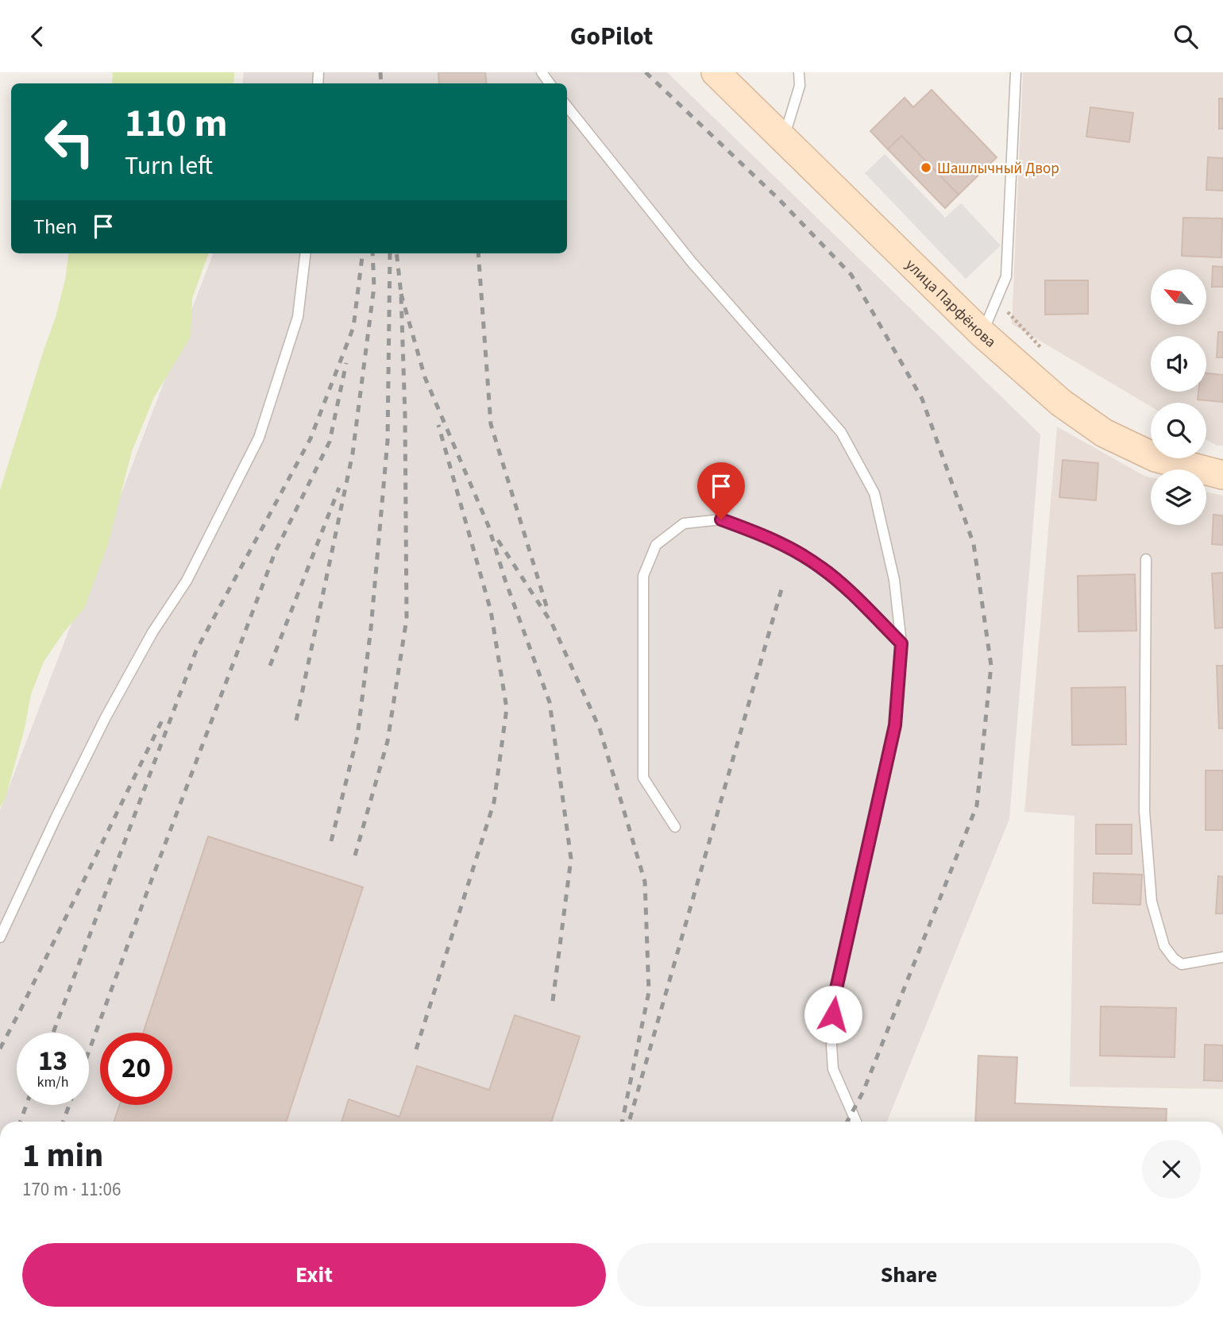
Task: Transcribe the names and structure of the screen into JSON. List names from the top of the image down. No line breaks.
{"streets":{"main road":["улица Парфёнова"]},"places":["Шашлычный Двор"],"north":"top left","page":{"header":"GoPilot","turn":["110 m","Turn left"],"then":"Then","speed":"13 km/h","limit":"20","heading":["1 min","170 m · 11:06"],"buttons":["Exit","Share"]}}
